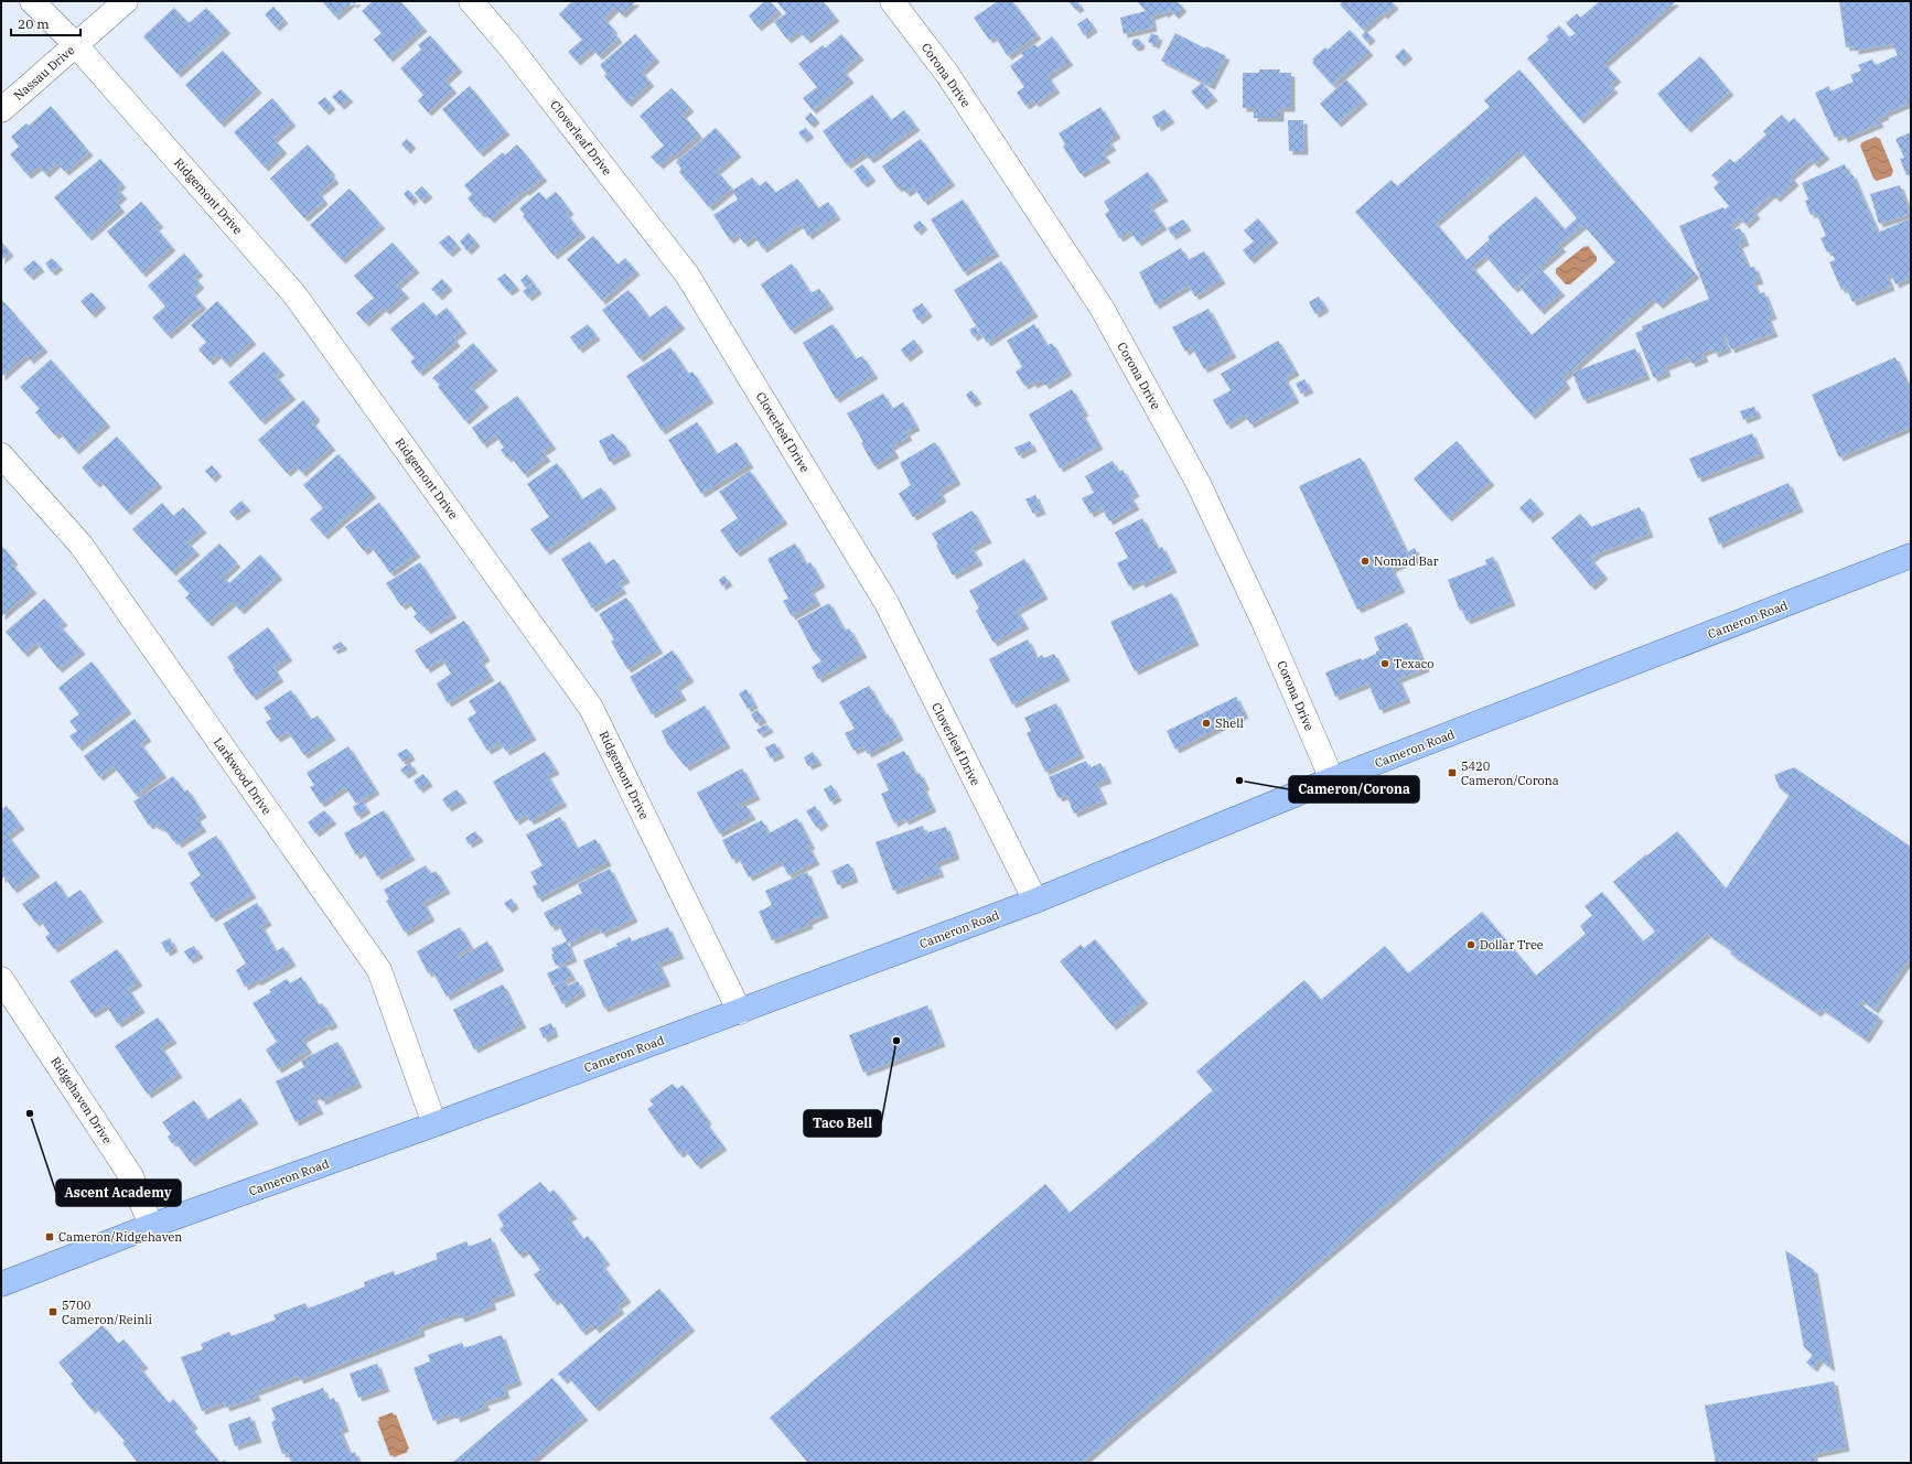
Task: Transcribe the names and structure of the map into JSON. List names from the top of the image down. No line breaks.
{"streets":{"main road":["Cameron Road"],"street":["Nassau Drive","Corona Drive","Cloverleaf Drive","Ridgemont Drive","Larkwood Drive","Ridgehaven Drive"]},"crossings":[["Nassau Drive","Ridgemont Drive"],["Corona Drive","Cameron Road"],["Cloverleaf Drive","Cameron Road"],["Ridgemont Drive","Cameron Road"],["Cameron Road","Larkwood Drive"],["Cameron Road","Ridgehaven Drive"]],"places":{"other":["Nomad Bar","Texaco","Shell","Cameron/Corona","Dollar Tree","Taco Bell","Ascent Academy"],"transit":["5420 Cameron/Corona","Cameron/Ridgehaven","5700 Cameron/Reinli"]},"scale_bar":"20 m"}
